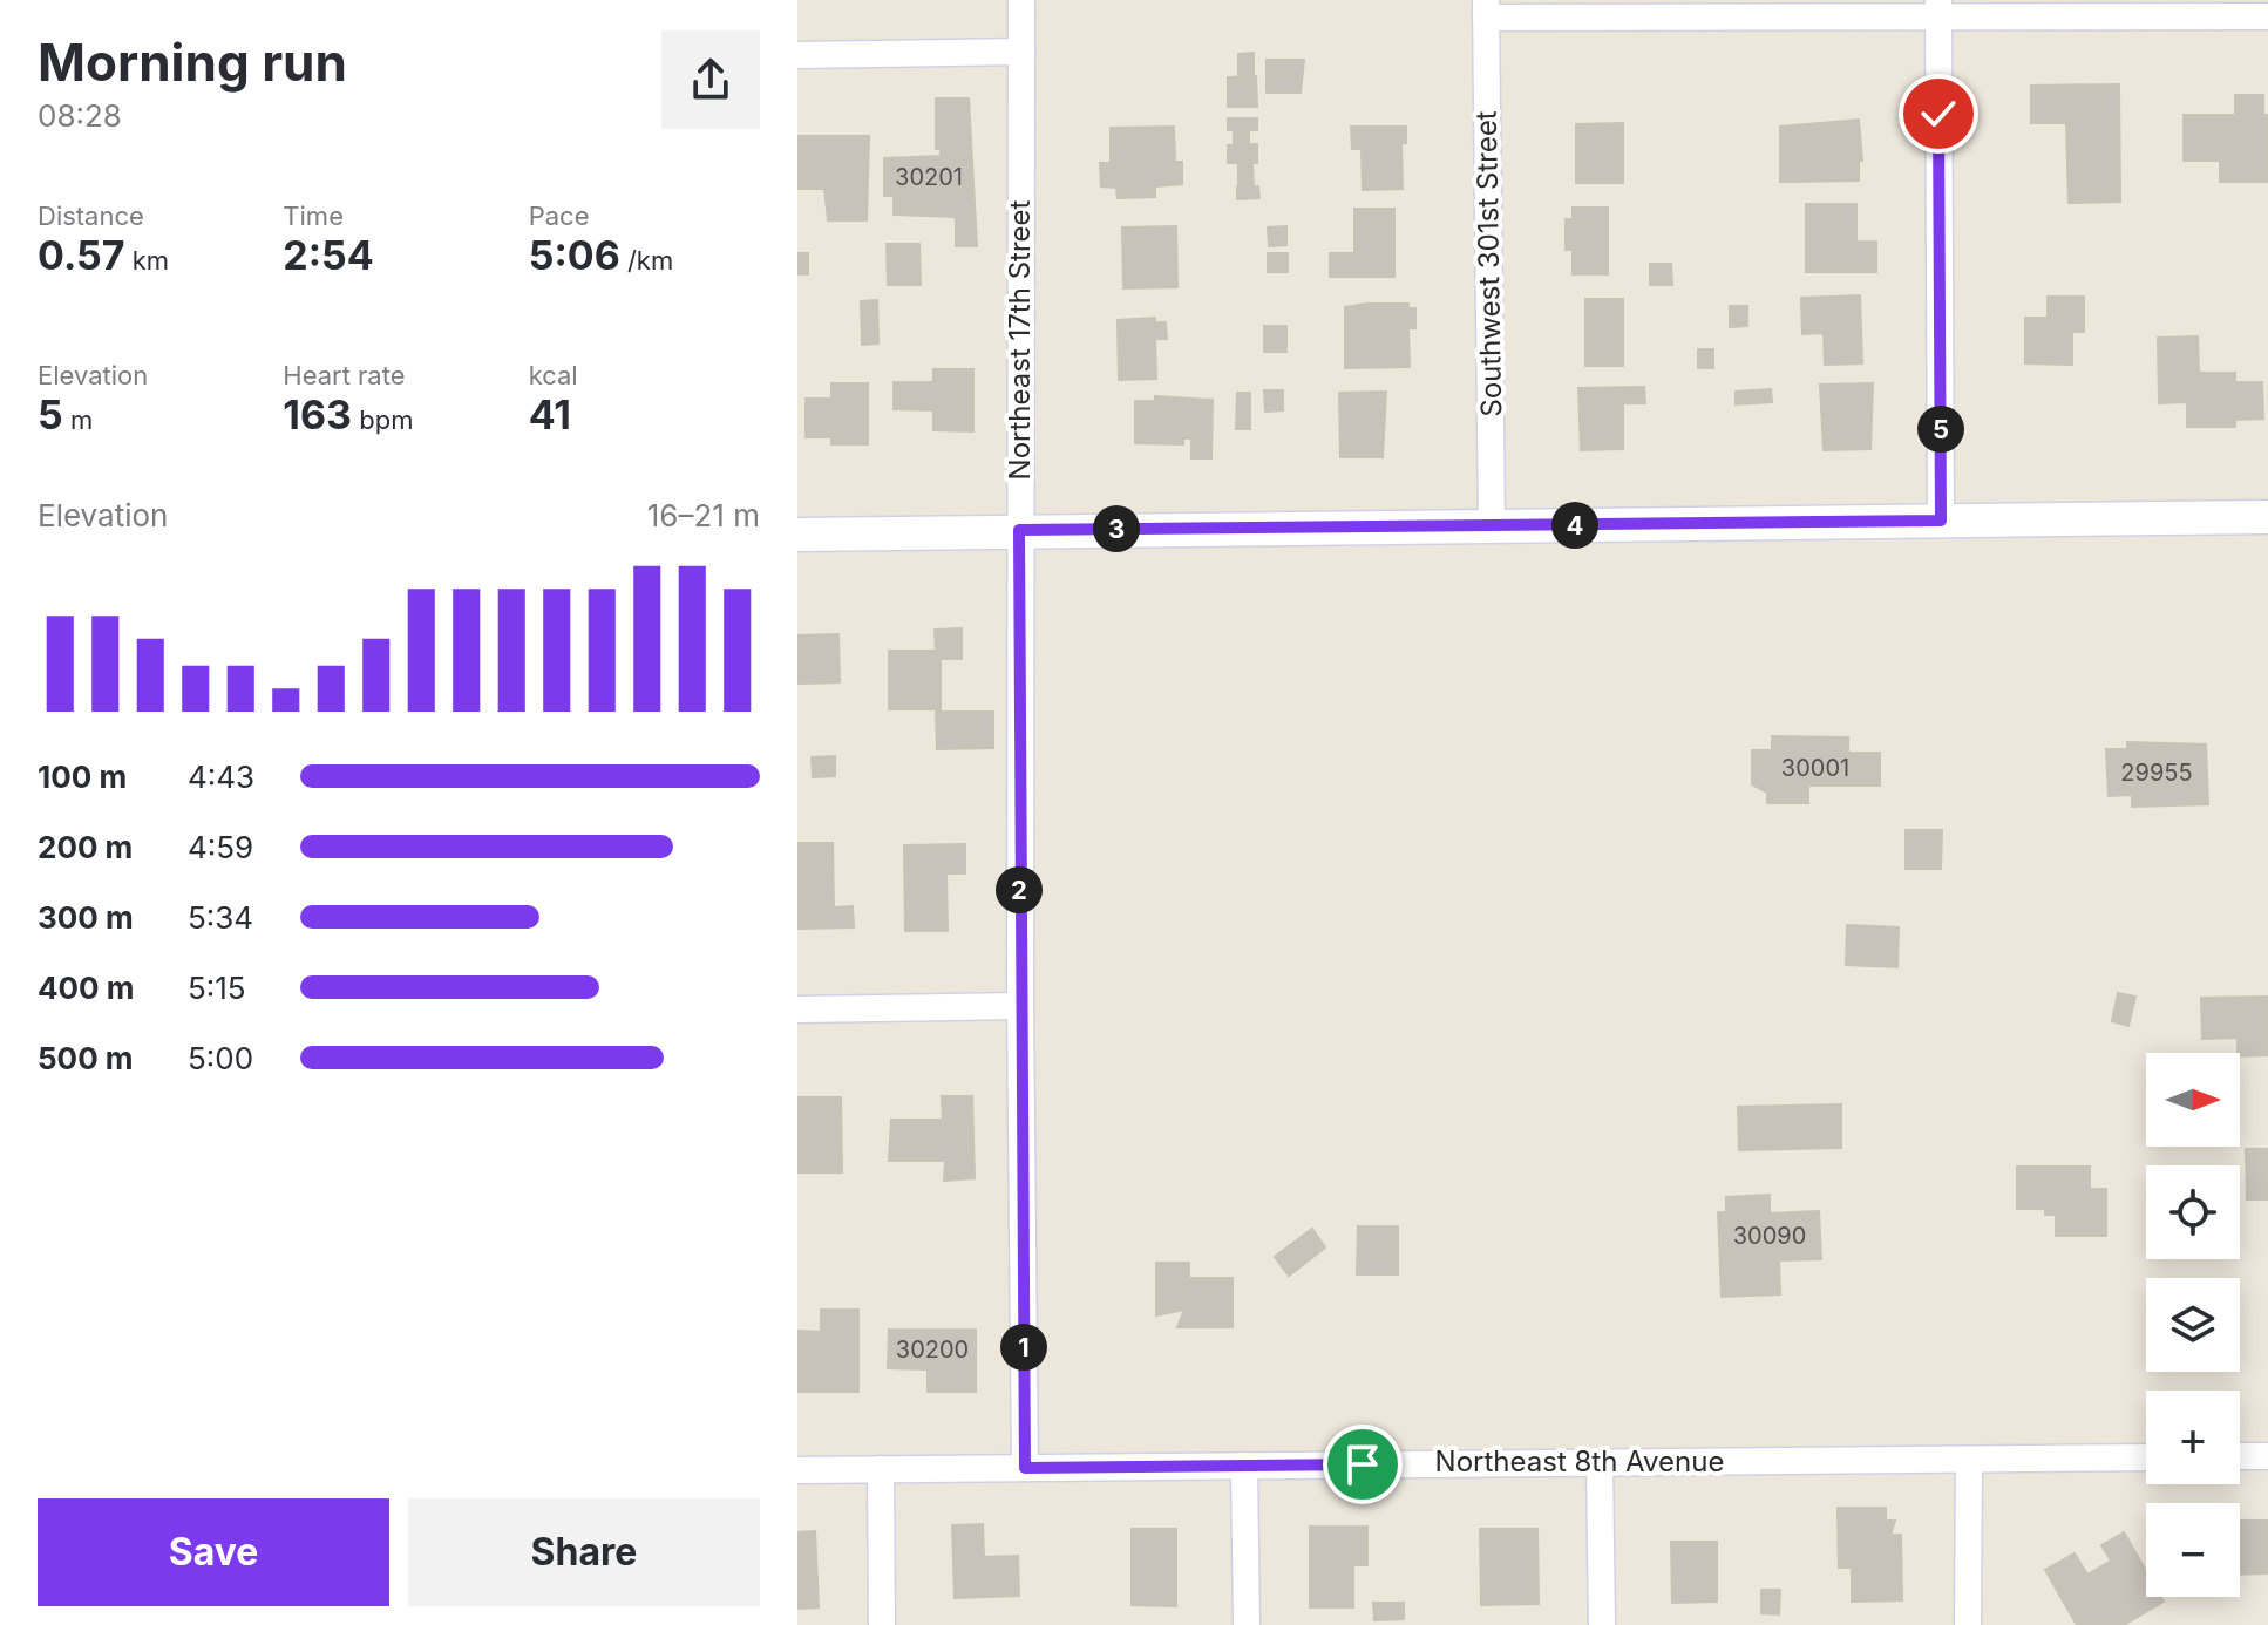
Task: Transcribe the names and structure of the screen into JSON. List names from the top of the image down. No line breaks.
{"streets":{"street":["Southwest 301st Street","Northeast 17th Street","Northeast 8th Avenue"]},"crossings":[["Northeast 17th Street","Northeast 8th Avenue"]],"house_numbers":["30201","30001","29955","30090","30200"],"north":"right","page":{"heading":["Morning run","08:28"],"stats":[["Distance","0.57 km"],["Time","2:54"],["Pace","5:06 /km"],["Elevation","5 m"],["Heart rate","163 bpm"],["kcal","41"]],"pins":["5","4","3","2","1"],"chart":["Elevation","16–21 m"],"list":[{"name":"100 m","note":"4:43"},{"name":"200 m","note":"4:59"},{"name":"300 m","note":"5:34"},{"name":"400 m","note":"5:15"},{"name":"500 m","note":"5:00"}],"map_buttons":["+","−"],"buttons":["Save","Share"]}}
